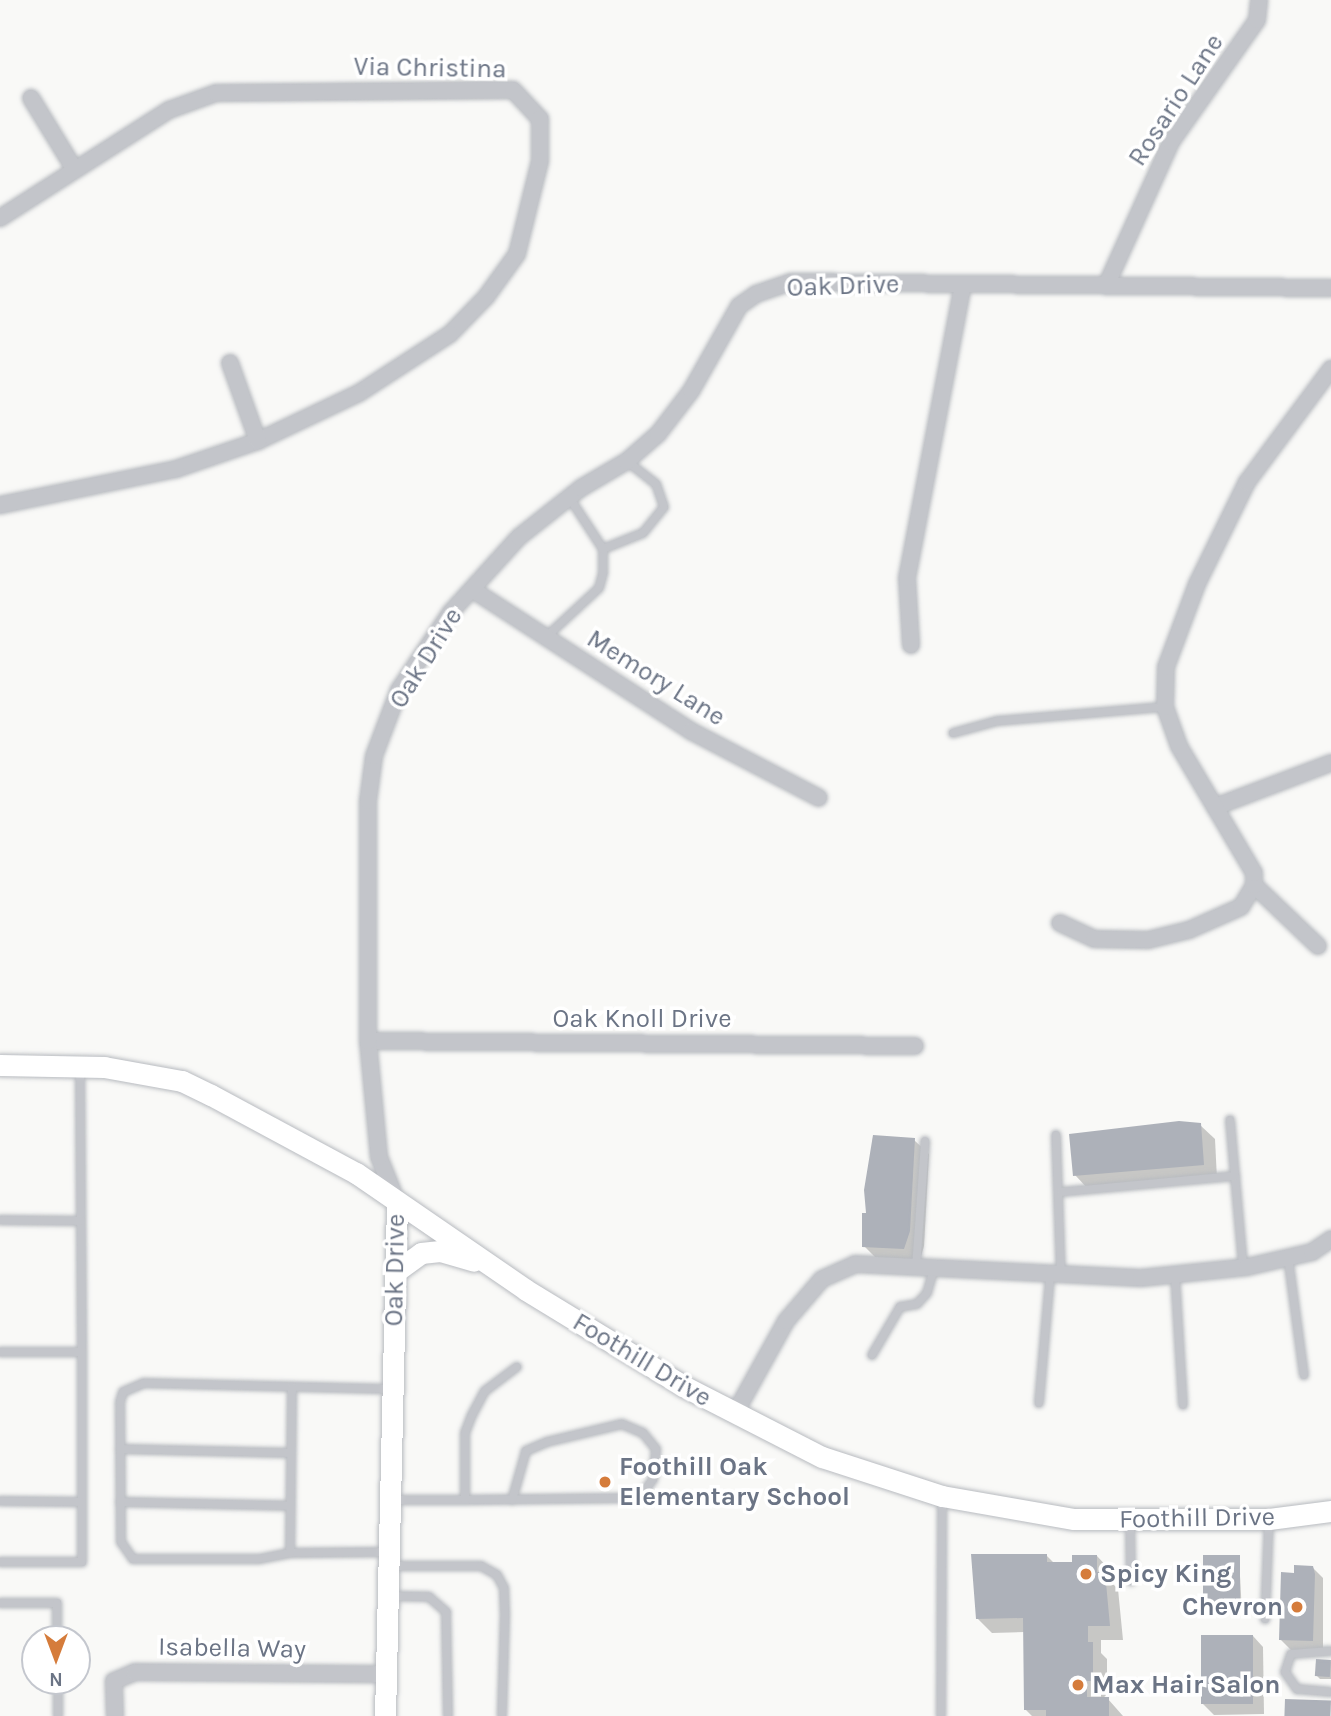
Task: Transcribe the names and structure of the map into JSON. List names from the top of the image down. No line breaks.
{"streets":{"street":["Via Christina","Rosario Lane","Oak Drive","Memory Lane","Oak Knoll Drive","Foothill Drive","Isabella Way"]},"crossings":[["Rosario Lane","Oak Drive"],["Oak Drive","Memory Lane"],["Oak Drive","Oak Knoll Drive"],["Oak Drive","Foothill Drive"],["Oak Drive","Isabella Way"]],"places":["Foothill Oak Elementary School","Spicy King","Chevron","Max Hair Salon"],"north":"bottom"}
